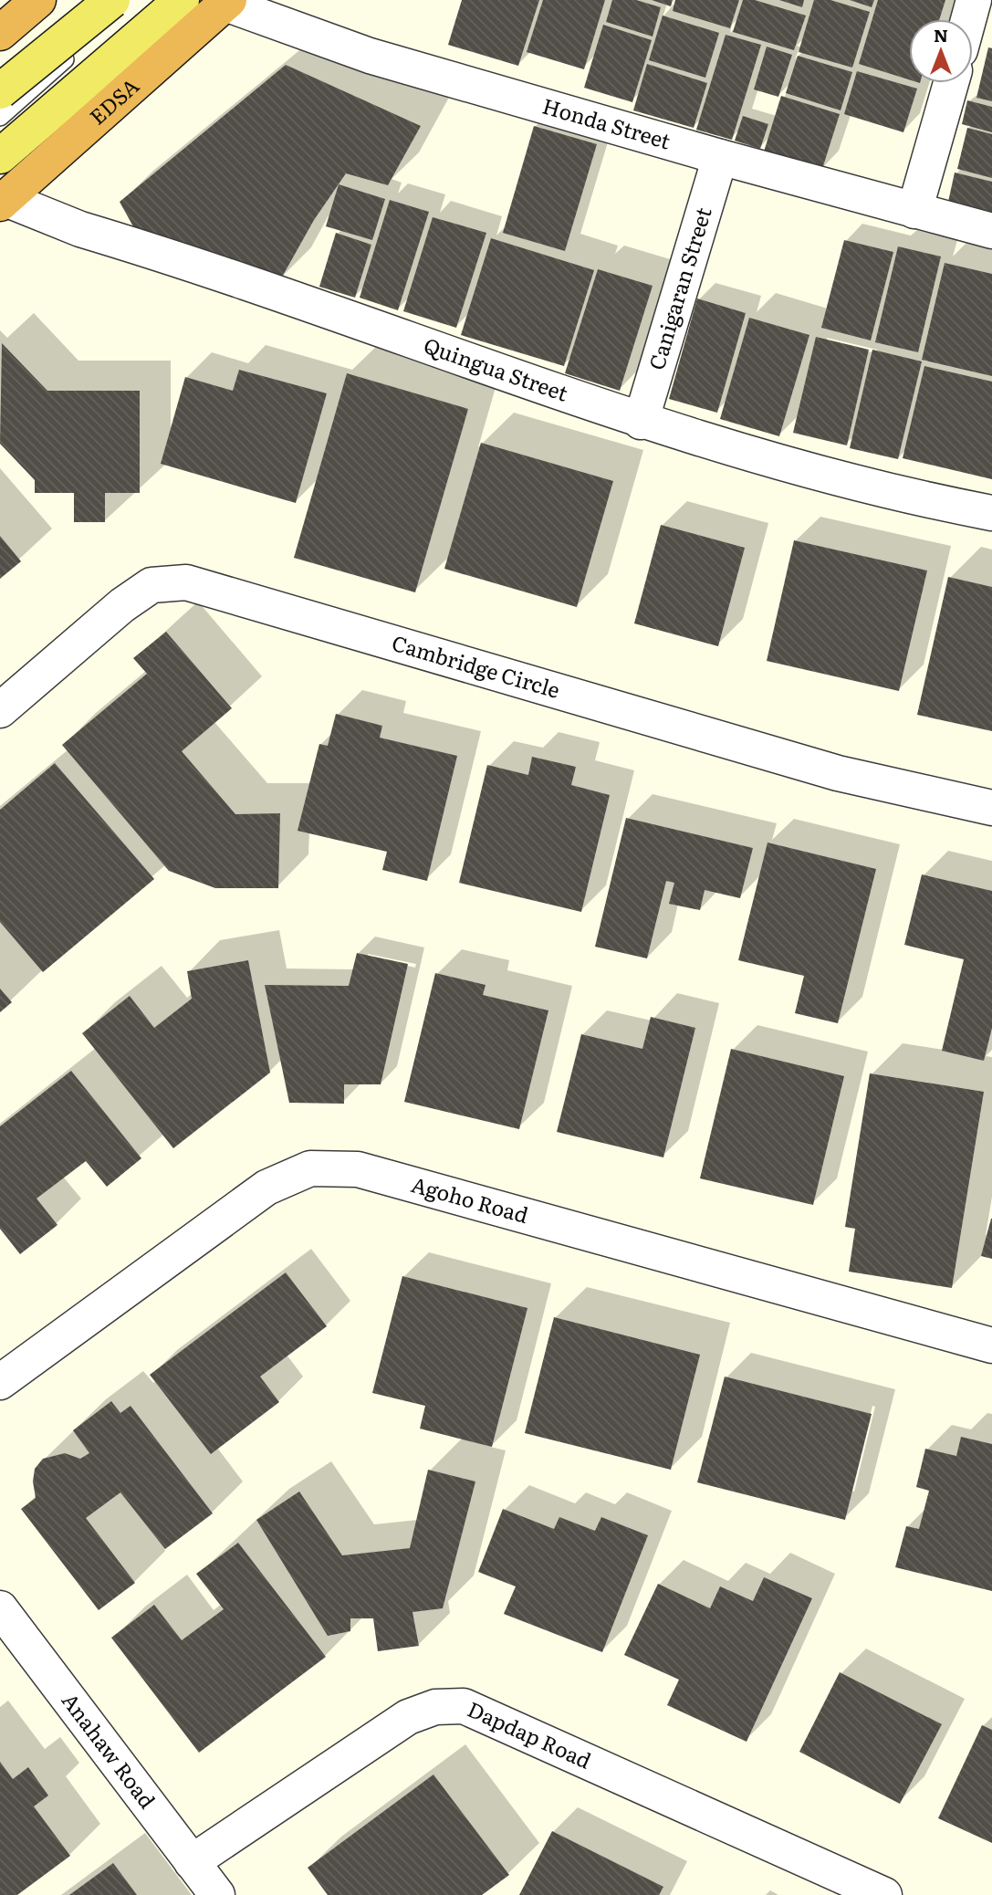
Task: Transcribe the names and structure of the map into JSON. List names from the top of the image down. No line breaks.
{"streets":{"highway":["EDSA"],"street":["Honda Street","Canigaran Street","Quingua Street","Cambridge Circle","Agoho Road","Dapdap Road","Anahaw Road"]},"crossings":[["EDSA","Honda Street"],["EDSA","Quingua Street"],["Honda Street","Canigaran Street"],["Canigaran Street","Quingua Street"],["Dapdap Road","Anahaw Road"]],"north":"top"}
